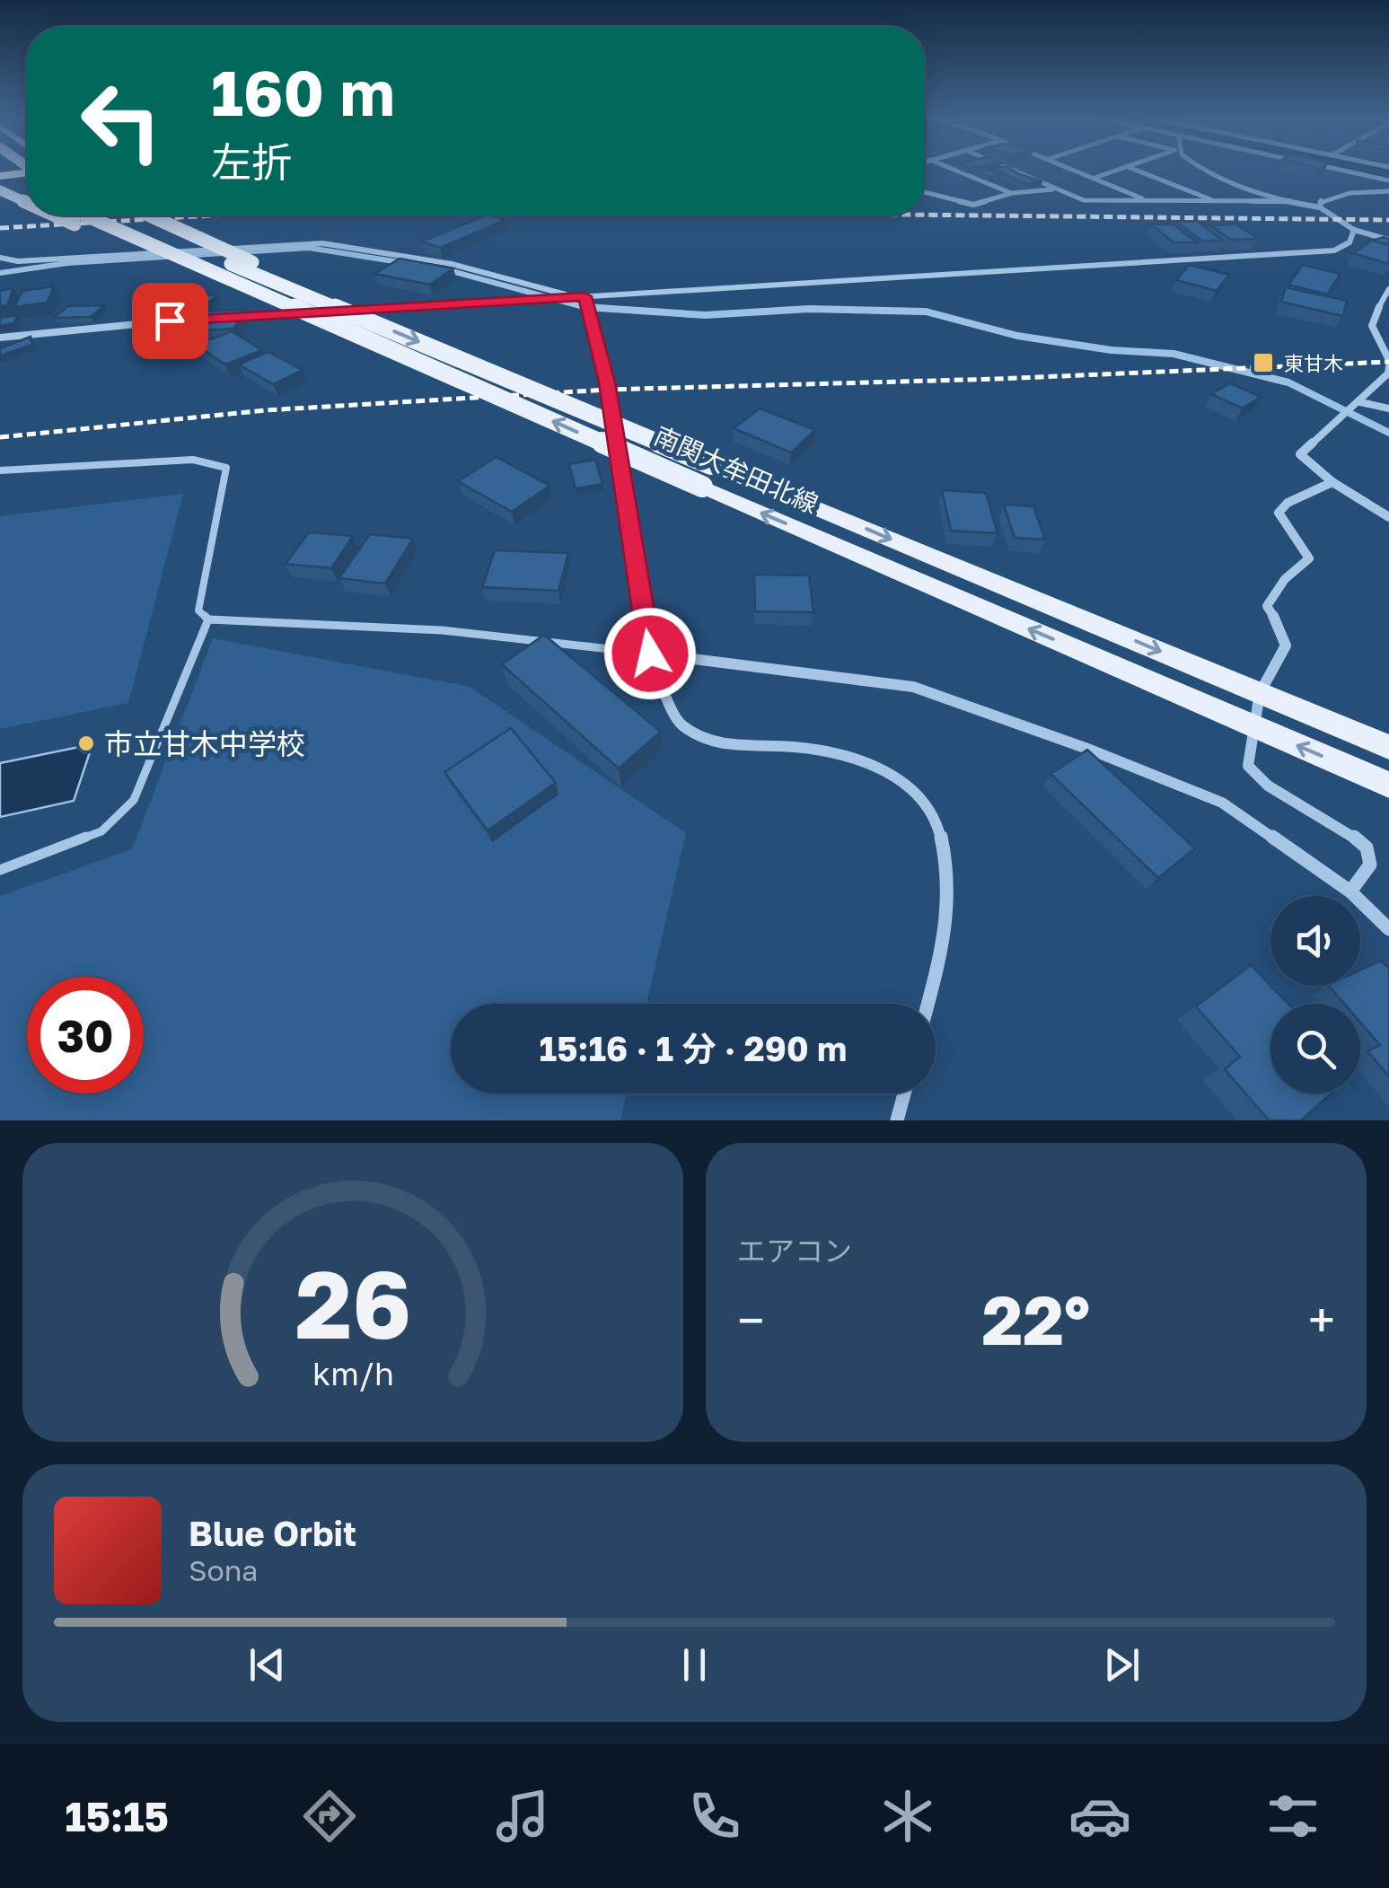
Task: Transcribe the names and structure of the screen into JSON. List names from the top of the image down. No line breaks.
{"streets":{"main road":["南関大牟田北線"]},"places":{"transit":["東甘木"],"other":["市立甘木中学校"]},"page":{"turn":["160 m","左折"],"limit":"30","trip":"15:16 · 1 分 · 290 m","tile":"エアコン","heat":["−","22°","+"],"song":["Blue Orbit","Sona"],"tabs":"15:15","gauge":["26","km/h"]}}
